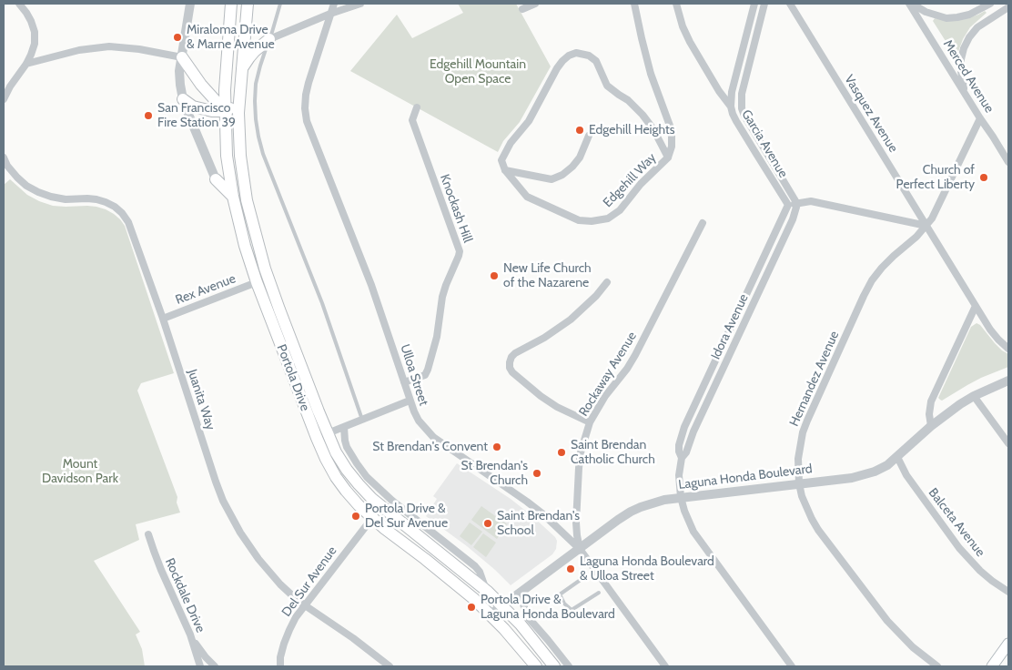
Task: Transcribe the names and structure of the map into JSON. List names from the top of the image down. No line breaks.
{"streets":{"main road":["Portola Drive"],"street":["Merced Avenue","Vasquez Avenue","Garcia Avenue","Edgehill Way","Knockash Hill","Rex Avenue","Idora Avenue","Rockaway Avenue","Ulloa Street","Hernandez Avenue","Juanita Way","Laguna Honda Boulevard","Balceta Avenue","Del Sur Avenue","Rockdale Drive"]},"crossings":[["Merced Avenue","Hernandez Avenue"],["Vasquez Avenue","Hernandez Avenue"],["Garcia Avenue","Idora Avenue"],["Knockash Hill","Ulloa Street"],["Rex Avenue","Portola Drive"],["Rex Avenue","Juanita Way"],["Idora Avenue","Laguna Honda Boulevard"],["Rockaway Avenue","Ulloa Street"],["Rockaway Avenue","Laguna Honda Boulevard"],["Ulloa Street","Laguna Honda Boulevard"],["Portola Drive","Laguna Honda Boulevard"],["Portola Drive","Del Sur Avenue"],["Hernandez Avenue","Laguna Honda Boulevard"],["Juanita Way","Del Sur Avenue"],["Laguna Honda Boulevard","Balceta Avenue"]],"parks":["Edgehill Mountain Open Space","Mount Davidson Park"],"places":["Miraloma Drive & Marne Avenue","San Francisco Fire Station 39","Edgehill Heights","Church of Perfect Liberty","New Life Church of the Nazarene","St Brendan's Convent","Saint Brendan Catholic Church","St Brendan's Church","Portola Drive & Del Sur Avenue","Saint Brendan's School","Laguna Honda Boulevard & Ulloa Street","Portola Drive & Laguna Honda Boulevard"]}
